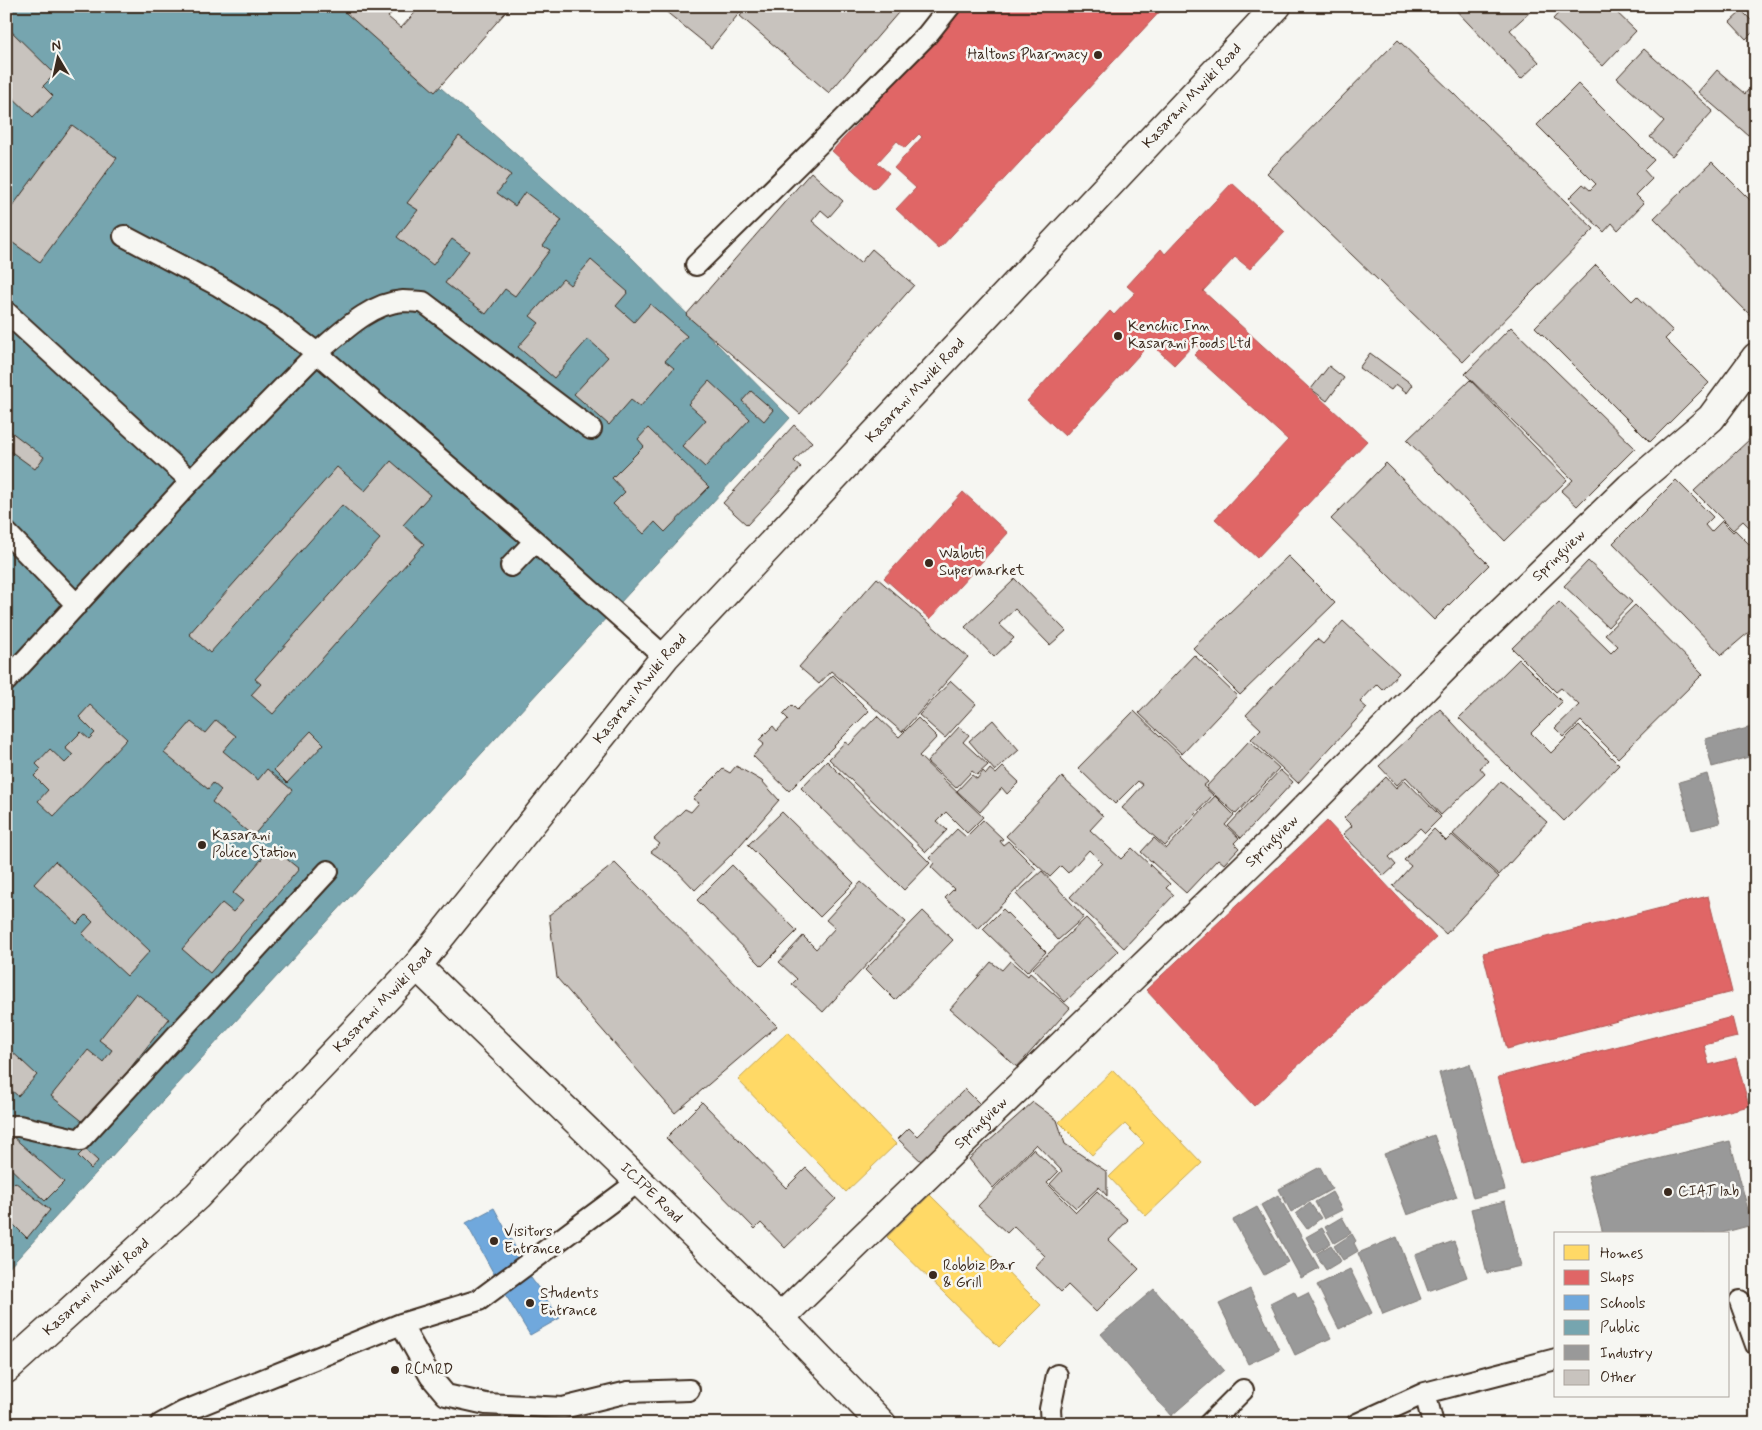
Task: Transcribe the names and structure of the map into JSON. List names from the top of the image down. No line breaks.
{"streets":{"street":["Kasarani Mwiki Road","Springview","ICIPE Road"]},"crossings":[["Kasarani Mwiki Road","ICIPE Road"],["Springview","ICIPE Road"]],"places":["Haltons Pharmacy","Kenchic Inn Kasarani Foods Ltd","Wabuti Supermarket","Kasarani Police Station","CIAT lab","Visitors Entrance","Robbiz Bar & Grill","Students Entrance","RCMRD"],"legend":["Homes","Shops","Schools","Public","Industry","Other"],"north":"top"}
